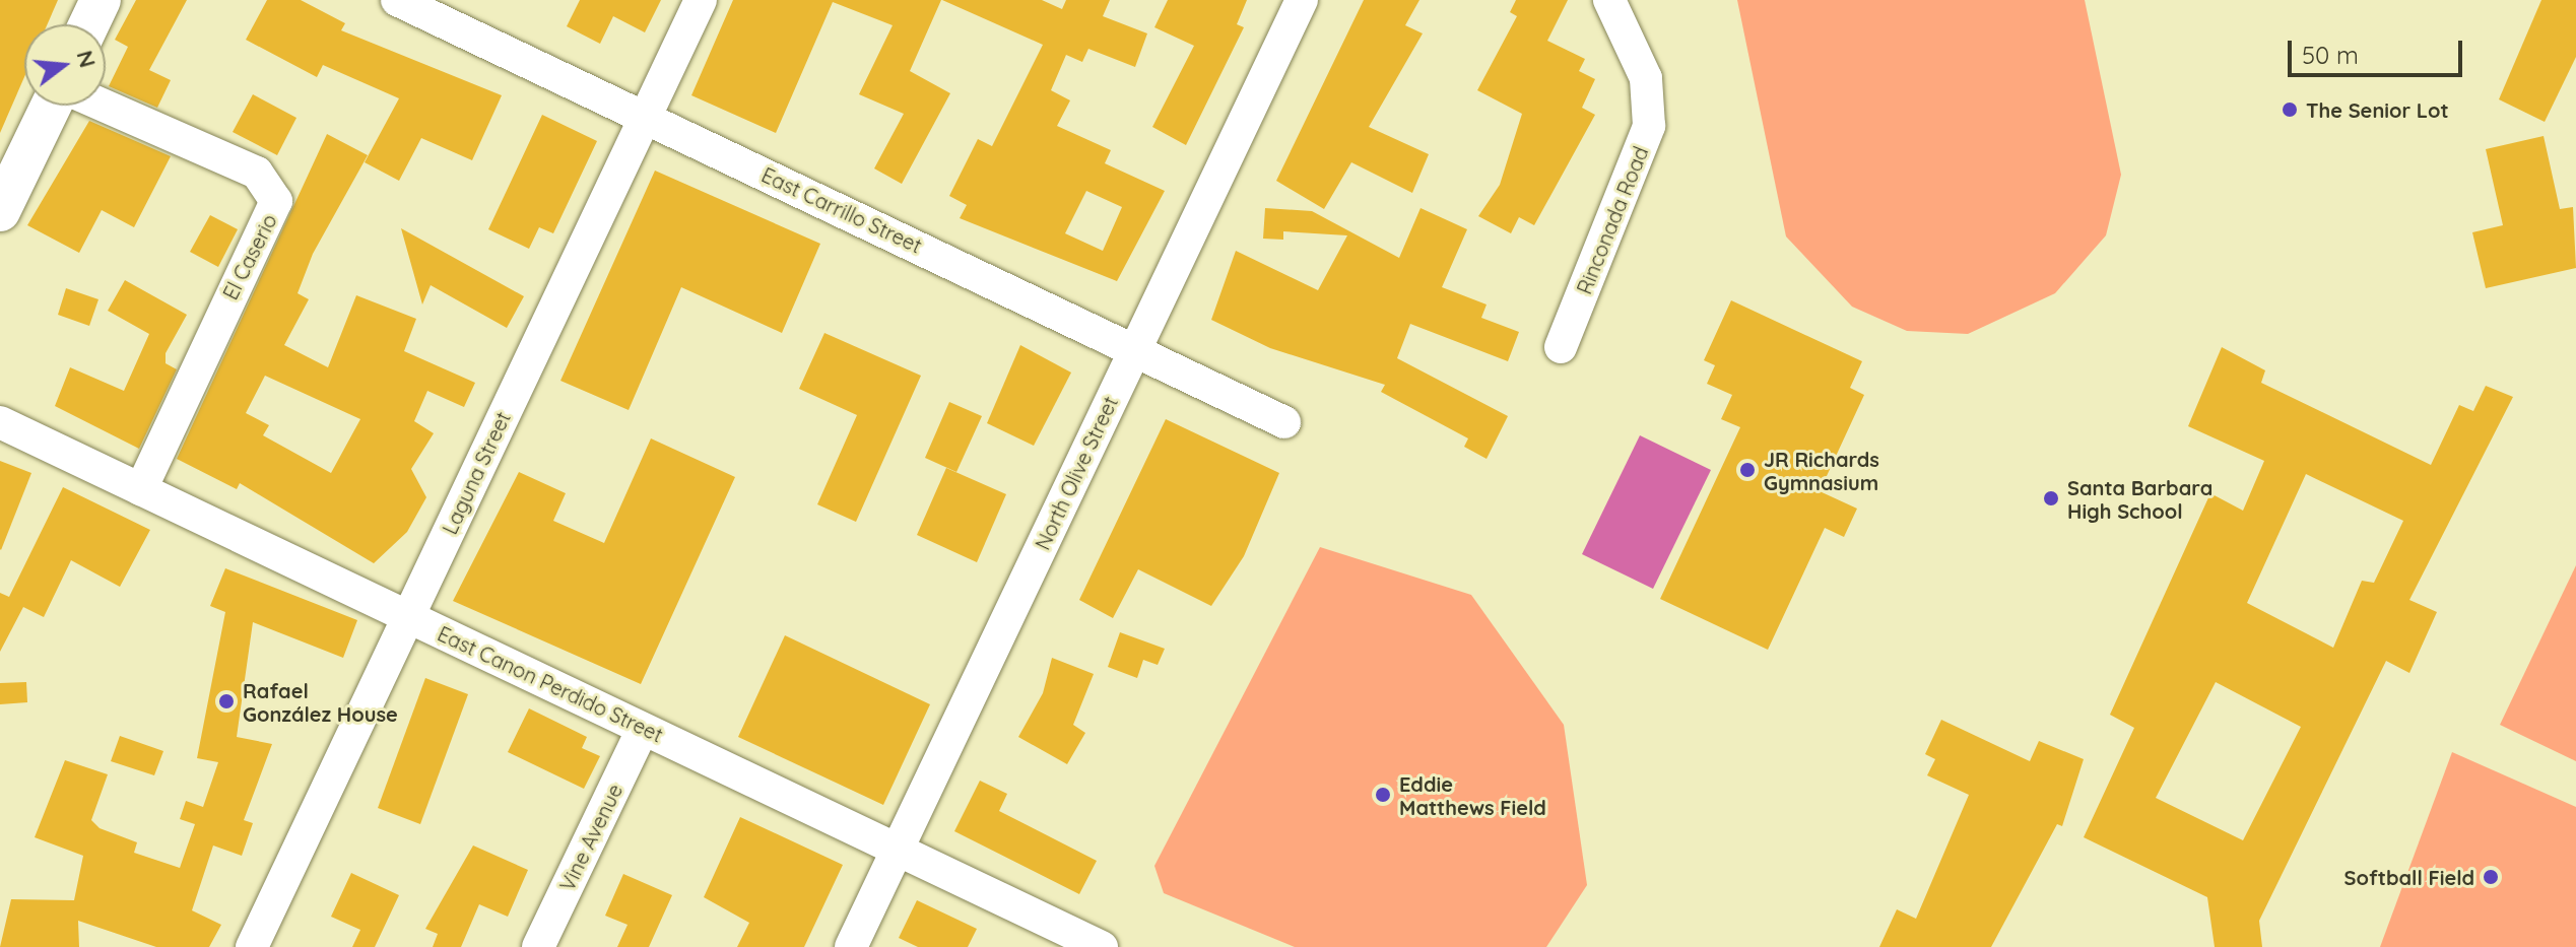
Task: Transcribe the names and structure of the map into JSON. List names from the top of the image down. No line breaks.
{"streets":{"street":["East Carrillo Street","Rinconada Road","El Caserio","Laguna Street","North Olive Street","East Canon Perdido Street","Vine Avenue"]},"crossings":[["East Carrillo Street","Laguna Street"],["East Carrillo Street","North Olive Street"],["El Caserio","East Canon Perdido Street"],["Laguna Street","East Canon Perdido Street"],["North Olive Street","East Canon Perdido Street"],["East Canon Perdido Street","Vine Avenue"]],"places":["The Senior Lot","JR Richards Gymnasium","Santa Barbara High School","Rafael González House","Eddie Matthews Field","Softball Field"],"scale_bar":"50 m","north":"right"}
